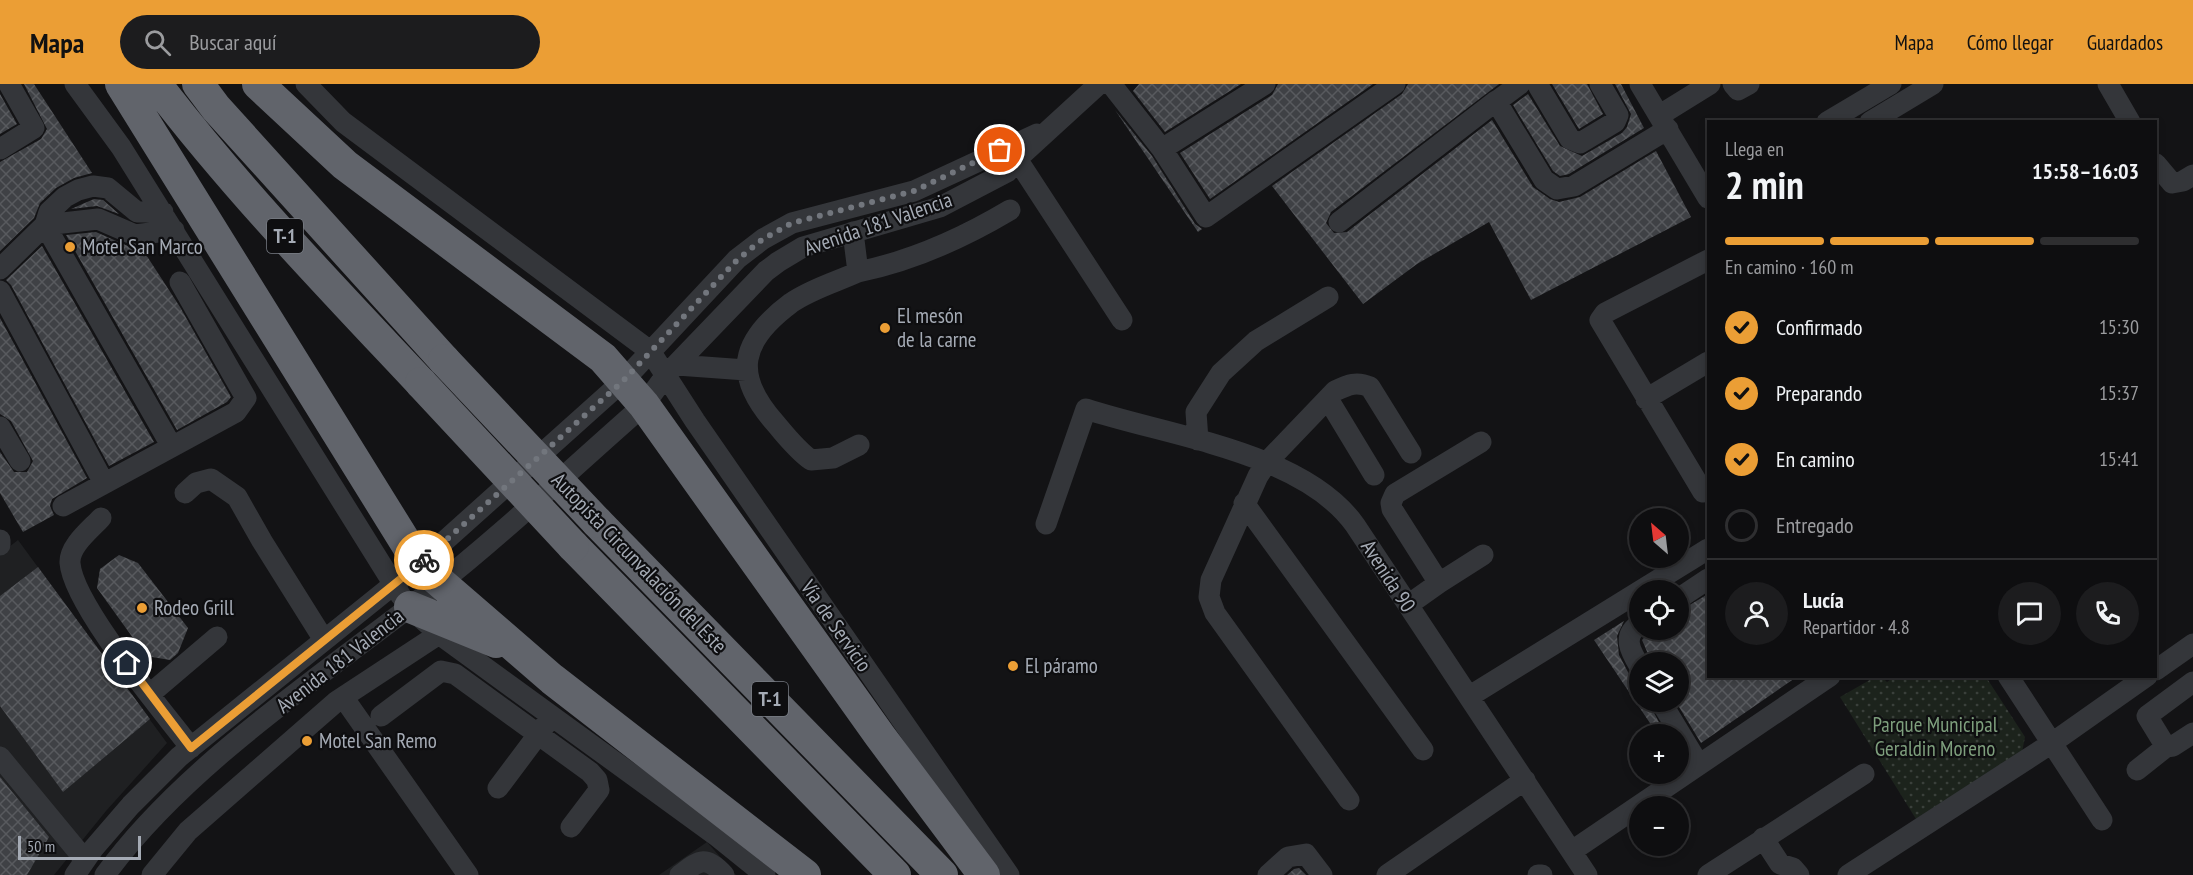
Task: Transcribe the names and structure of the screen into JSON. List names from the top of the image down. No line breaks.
{"streets":{"highway":["T-1","Autopista Circunvalación del Este"],"street":["Avenida 181 Valencia","Avenida 90","Vía de Servicio"]},"crossings":[["Avenida 181 Valencia","Vía de Servicio"]],"parks":["Parque Municipal Geraldin Moreno"],"places":["Motel San Marco","El mesón de la carne","Rodeo Grill","El páramo","Motel San Remo"],"scale_bar":"50 m","north":"top left","page":{"header":"Mapa","search":"Buscar aquí","nav":["Mapa","Cómo llegar","Guardados"],"heading":["2 min","Llega en","15:58–16:03"],"panel":["Lucía","Repartidor · 4.8"],"bar":"En camino · 160 m","list":[["Confirmado","15:30"],["Preparando","15:37"],["En camino","15:41"],"Entregado"],"map_buttons":["+","−"],"scale":"50 m"}}
